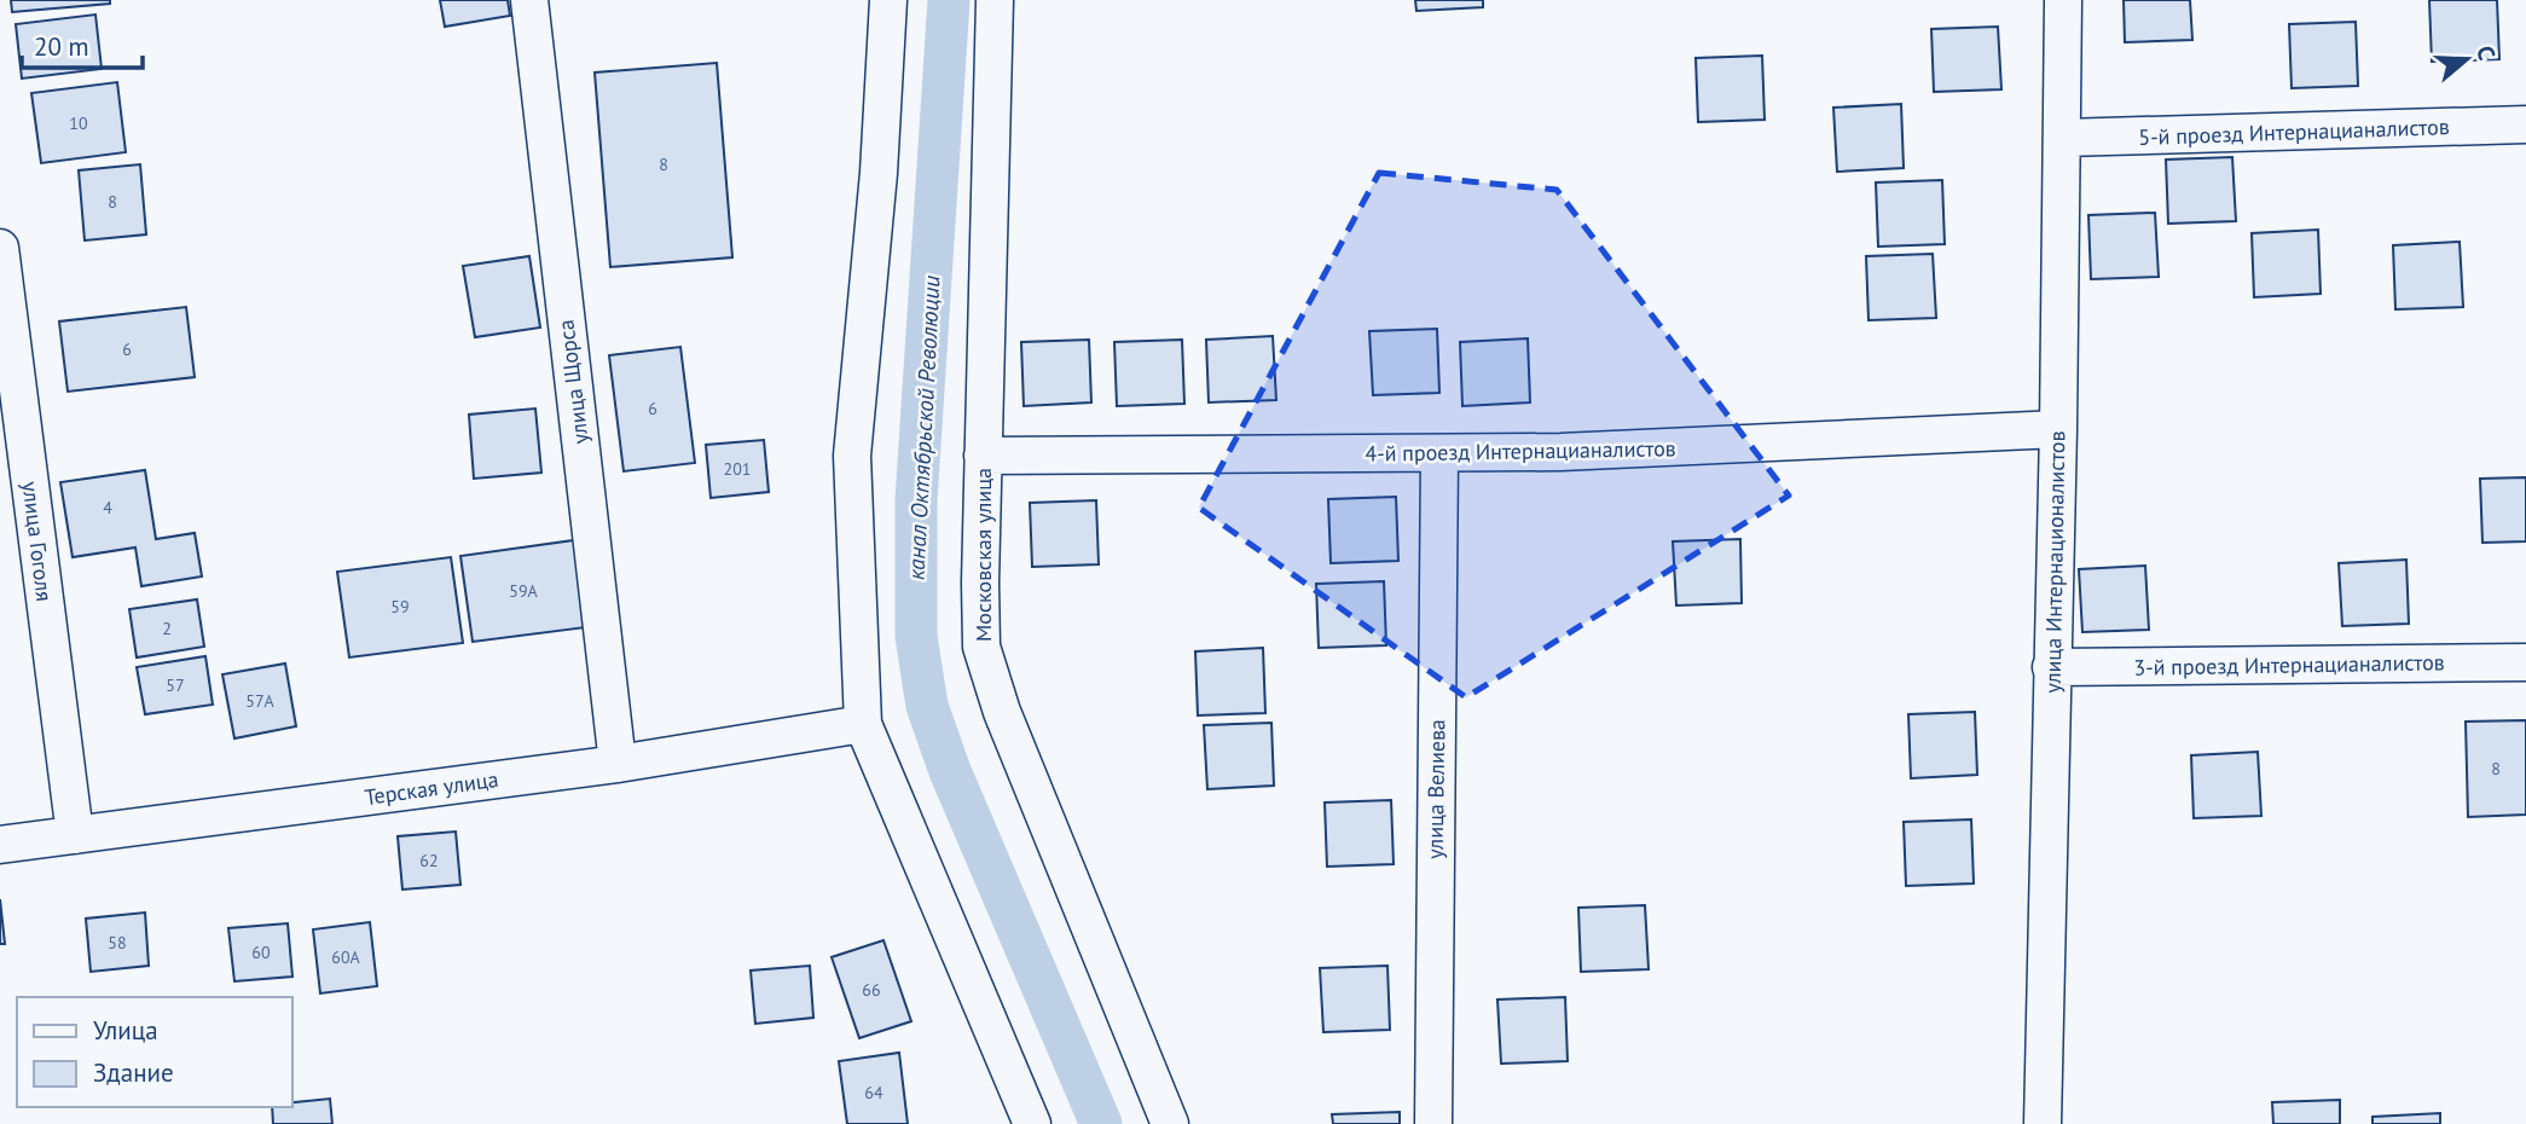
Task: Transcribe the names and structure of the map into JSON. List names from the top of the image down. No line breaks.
{"streets":{"street":["5-й проезд Интернацианалистов","улица Щорса","4-й проезд Интернацианалистов","улица Гоголя","Московская улица","улица Интернационалистов","3-й проезд Интернацианалистов","Терская улица","улица Велиева"]},"crossings":[["5-й проезд Интернацианалистов","улица Интернационалистов"],["улица Щорса","Терская улица"],["4-й проезд Интернацианалистов","Московская улица"],["4-й проезд Интернацианалистов","улица Интернационалистов"],["4-й проезд Интернацианалистов","улица Велиева"],["улица Гоголя","Терская улица"],["улица Интернационалистов","3-й проезд Интернацианалистов"]],"water":["канал Октябрьской Революции"],"house_numbers":["10","8","8","6","6","201","4","59А","59","2","57","57А","8","62","58","60","60А","66","64"],"legend":["Улица","Здание"],"scale_bar":"20 m","north":"right"}
